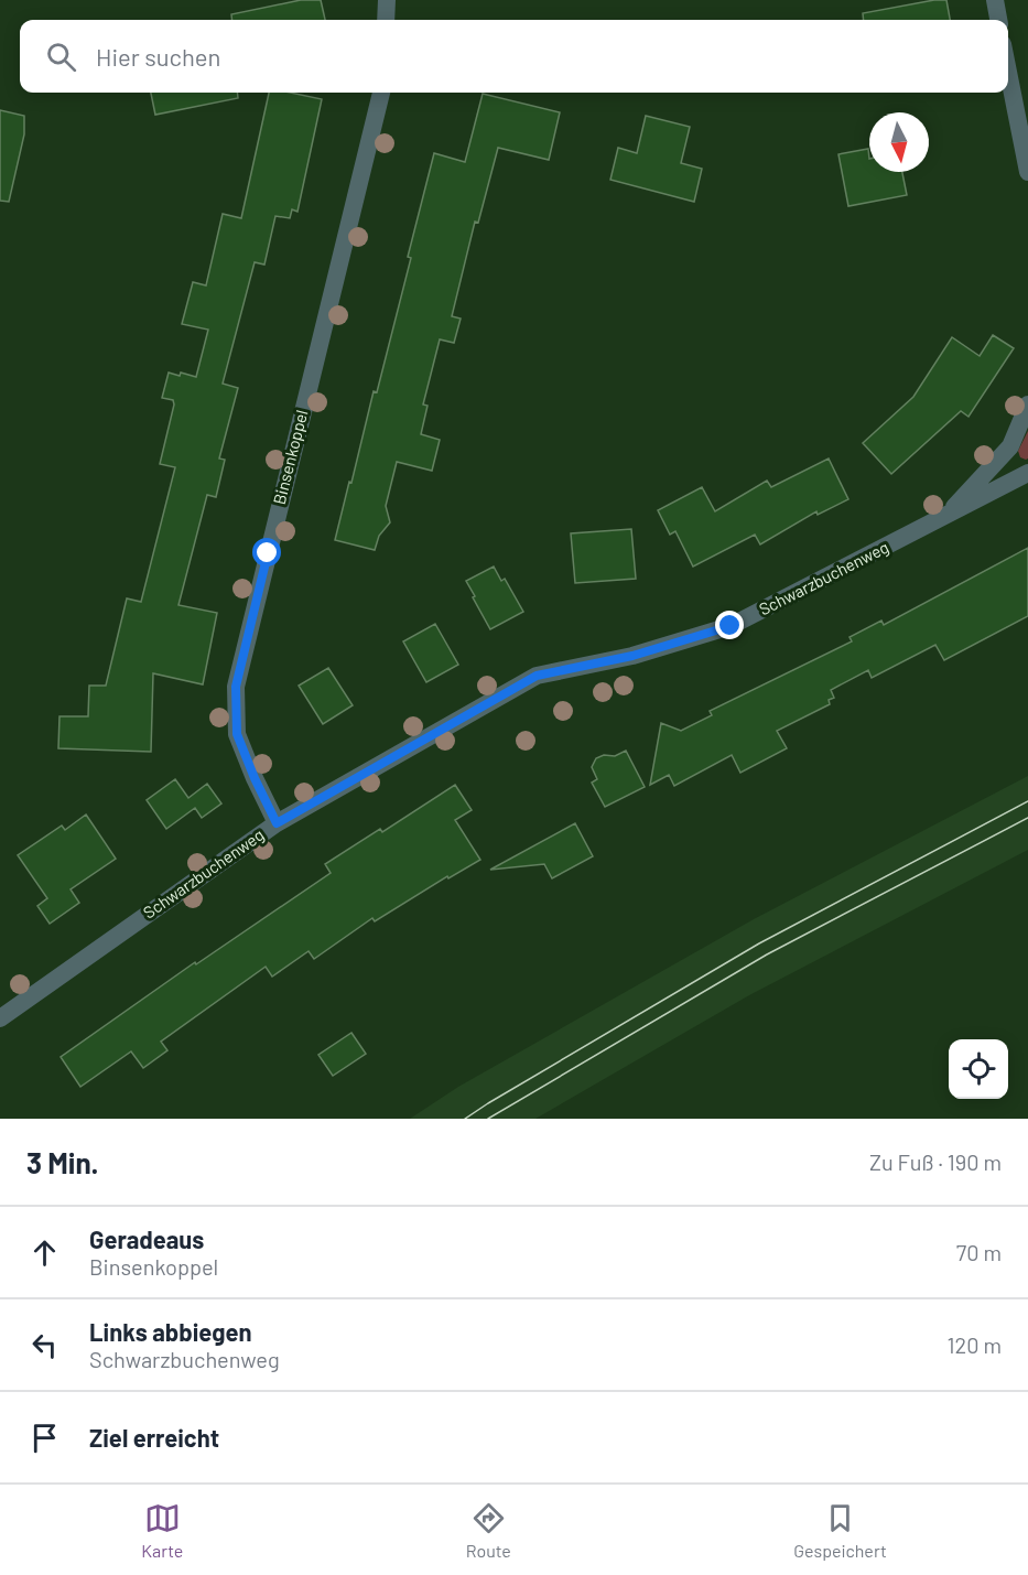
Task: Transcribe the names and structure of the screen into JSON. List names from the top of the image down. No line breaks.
{"streets":{"street":["Binsenkoppel","Schwarzbuchenweg"]},"crossings":[["Binsenkoppel","Schwarzbuchenweg"]],"north":"bottom","page":{"search":"Hier suchen","heading":["3 Min.","Zu Fuß · 190 m"],"list":[["Geradeaus","Binsenkoppel","70 m"],["Links abbiegen","Schwarzbuchenweg","120 m"],"Ziel erreicht"],"nav":["Karte","Route","Gespeichert"]}}
